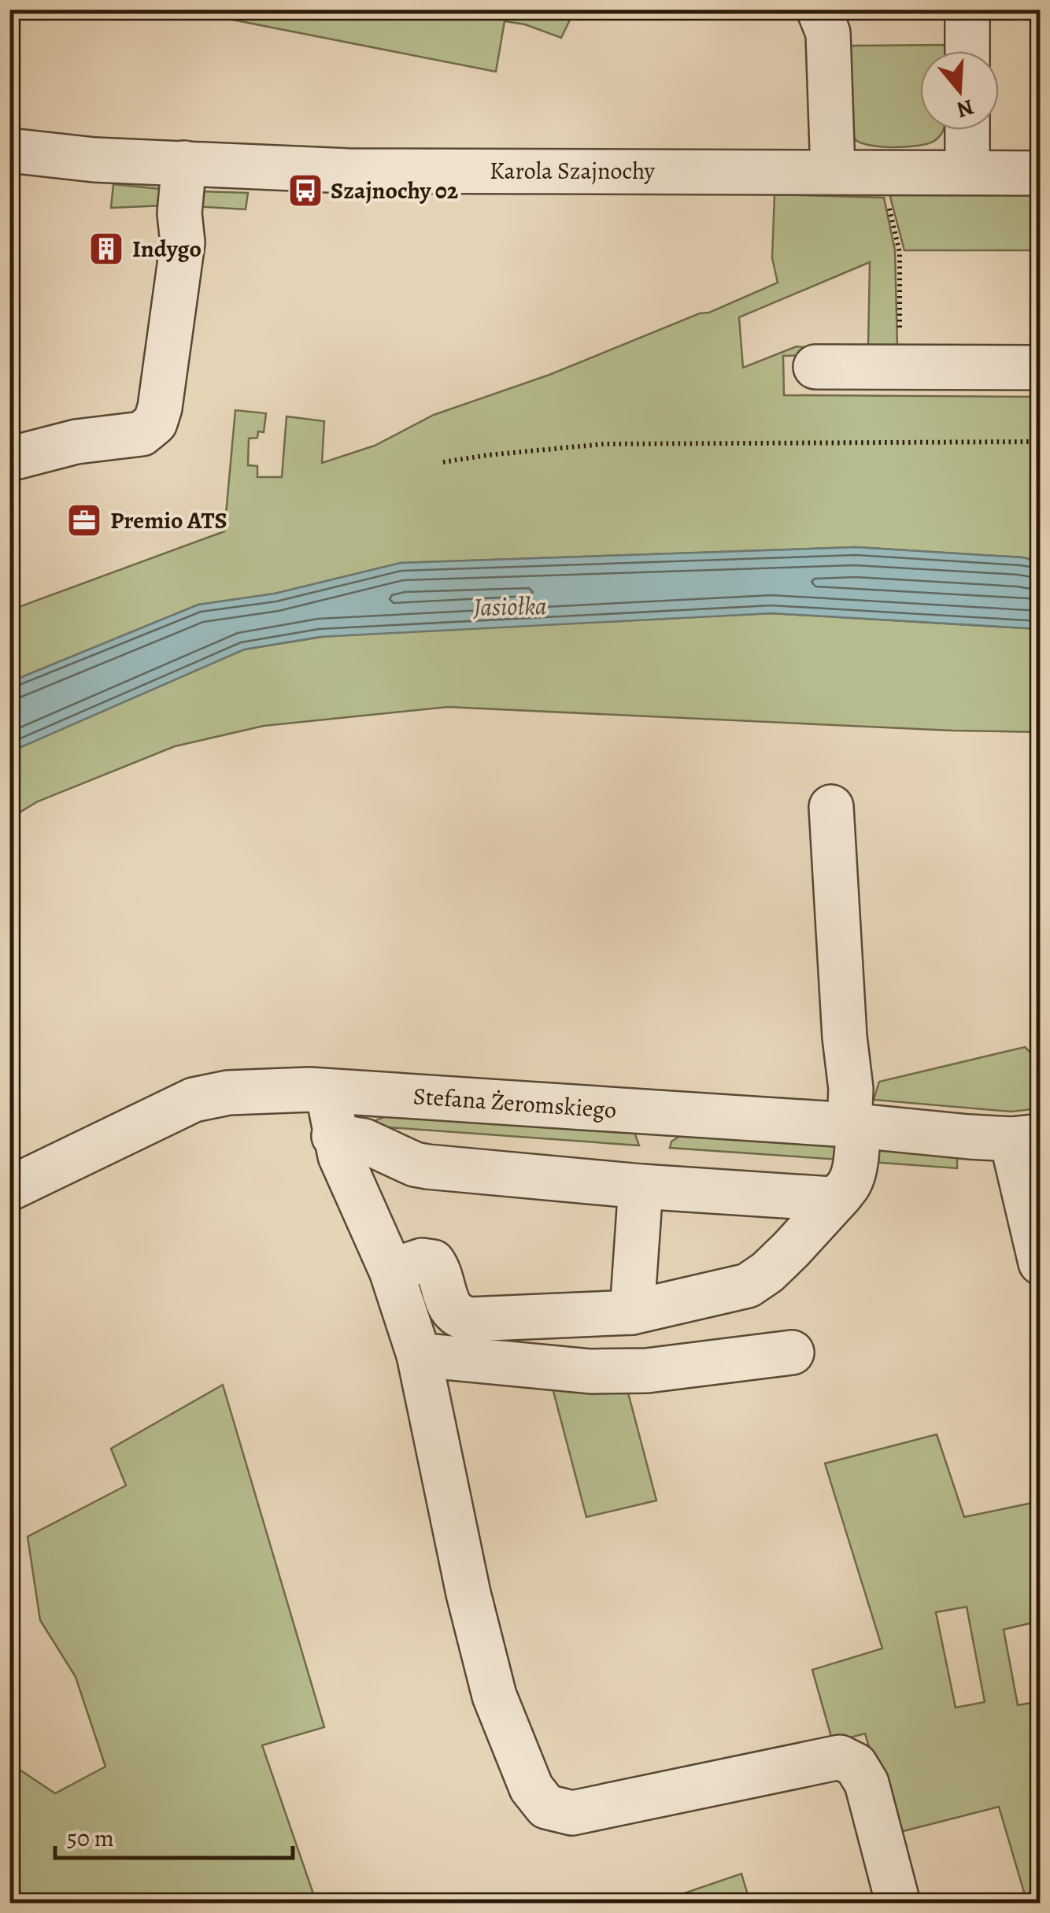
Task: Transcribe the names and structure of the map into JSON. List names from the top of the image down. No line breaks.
{"streets":{"street":["Karola Szajnochy","Stefana Żeromskiego"]},"water":["Jasiołka"],"places":{"bus stop":["Szajnochy 02"],"building":["Indygo"],"office":["Premio ATS"]},"scale_bar":"50 m","north":"bottom"}
